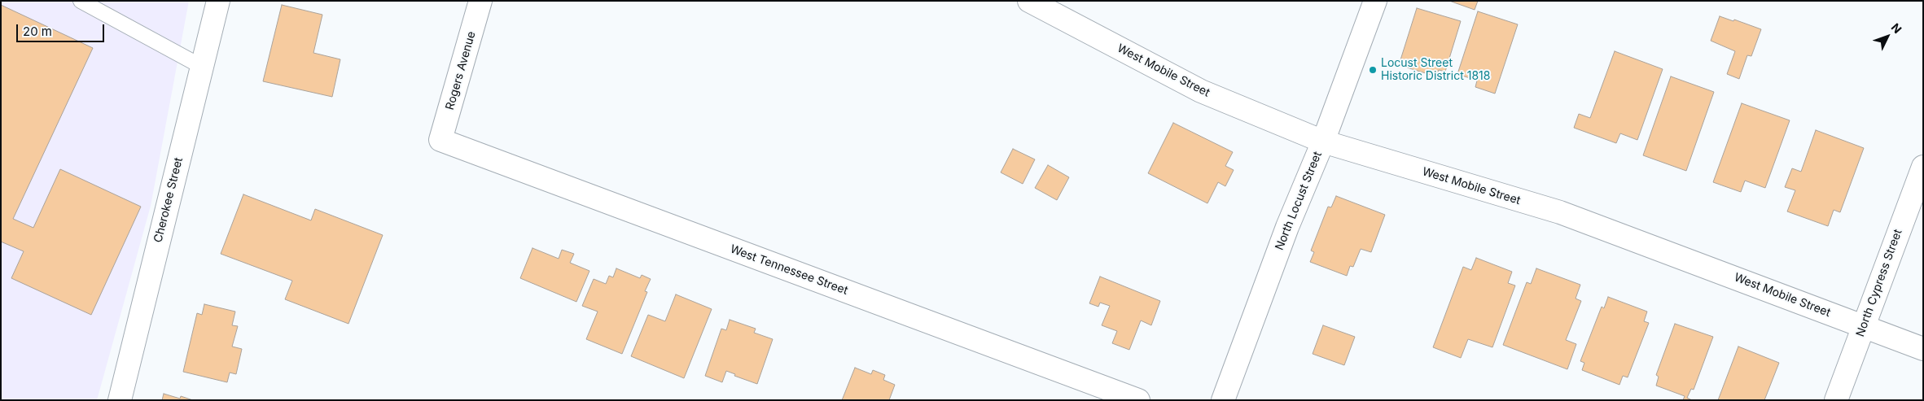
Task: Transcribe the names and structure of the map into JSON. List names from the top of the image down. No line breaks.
{"streets":{"street":["Rogers Avenue","West Mobile Street","Cherokee Street","North Locust Street","West Tennessee Street","North Cypress Street"]},"crossings":[["Rogers Avenue","West Tennessee Street"],["West Mobile Street","North Locust Street"],["West Mobile Street","North Cypress Street"]],"places":["Locust Street Historic District 1818"],"scale_bar":"20 m","north":"top right"}
